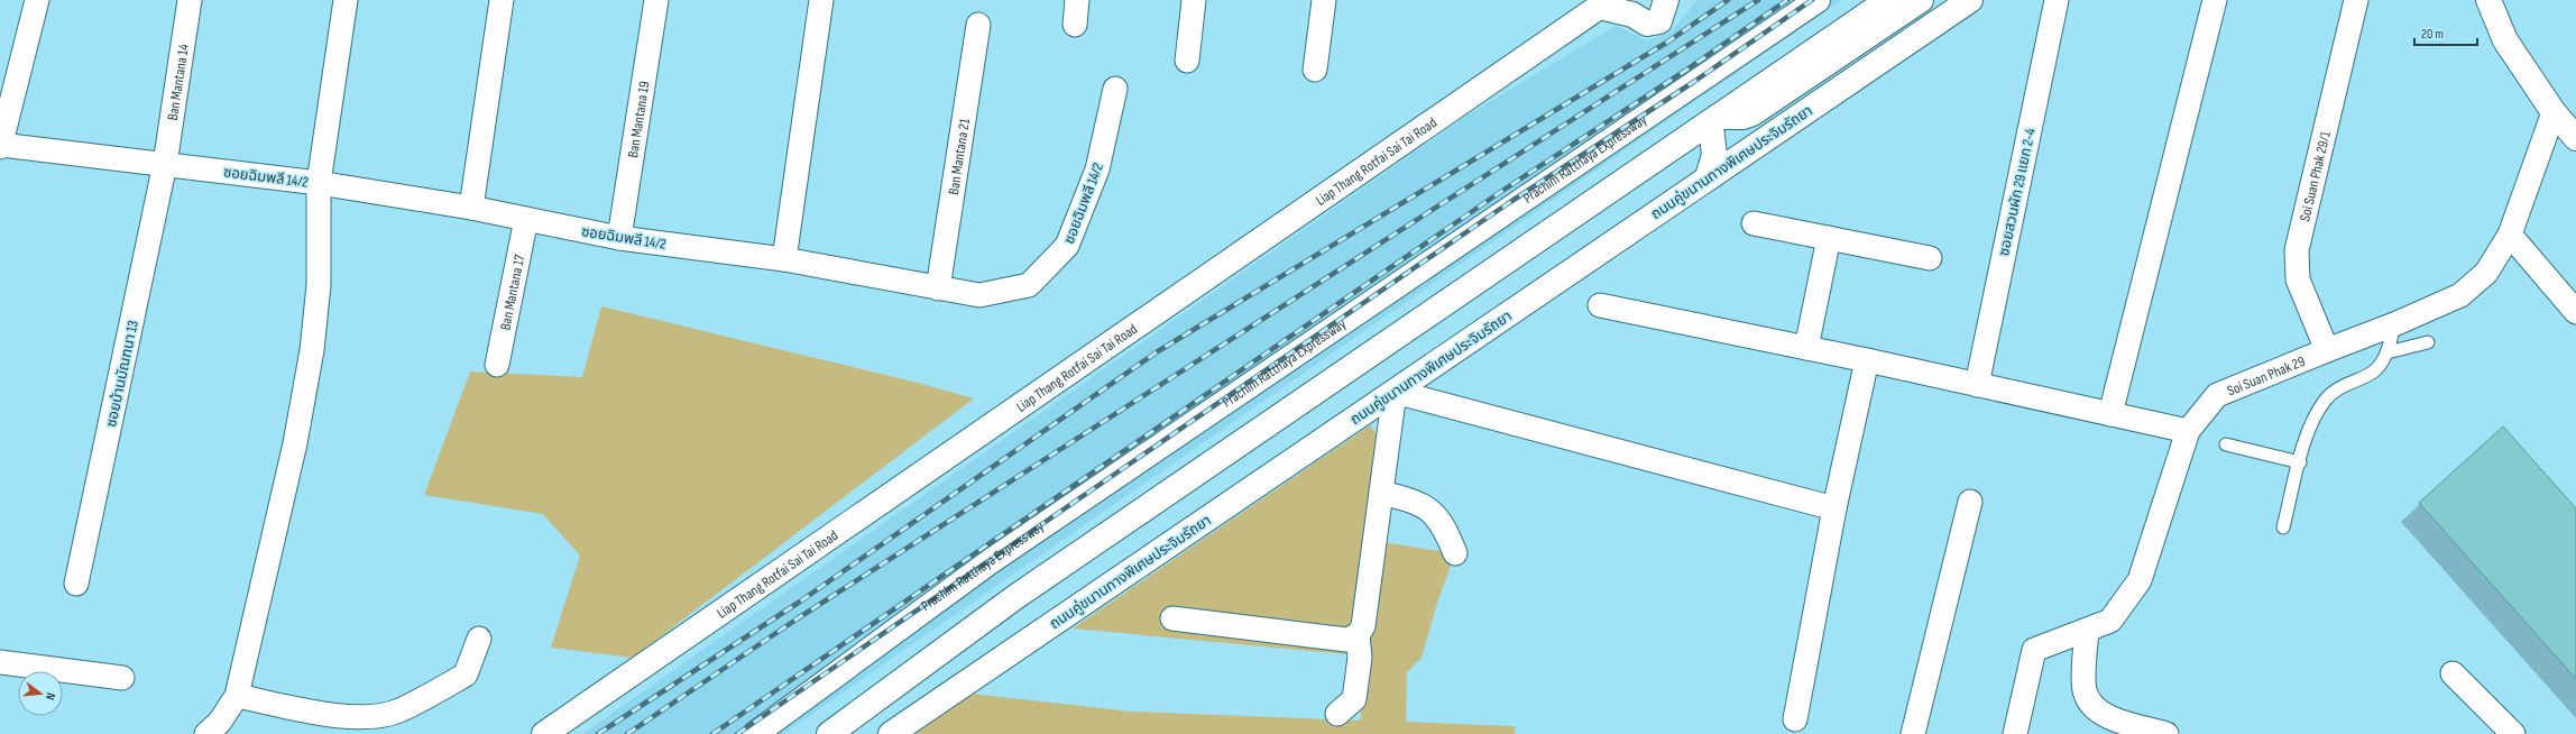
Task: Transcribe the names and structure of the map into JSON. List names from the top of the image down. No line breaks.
{"streets":{"main road":["Prachim Ratthaya Expressway","Liap Thang Rotfai Sai Tai Road","ถนนคู่ขนานทางพิเศษประจิมรัถยา"],"street":["Ban Mantana 14","Ban Mantana 19","Ban Mantana 21","ซอยฉิมพลี 14/2","Soi Suan Phak 29/1","ซอยสวนผัก 29 แยก 2-4","Ban Mantana 17","ซอยบ้านมัณฑนา 13","Soi Suan Phak 29"]},"crossings":[["Ban Mantana 14","ซอยฉิมพลี 14/2"],["Ban Mantana 14","ซอยบ้านมัณฑนา 13"],["Ban Mantana 19","ซอยฉิมพลี 14/2"],["Ban Mantana 21","ซอยฉิมพลี 14/2"],["ซอยฉิมพลี 14/2","Ban Mantana 17"],["ซอยฉิมพลี 14/2","ซอยบ้านมัณฑนา 13"],["Soi Suan Phak 29/1","Soi Suan Phak 29"]],"scale_bar":"20 m","north":"right"}
